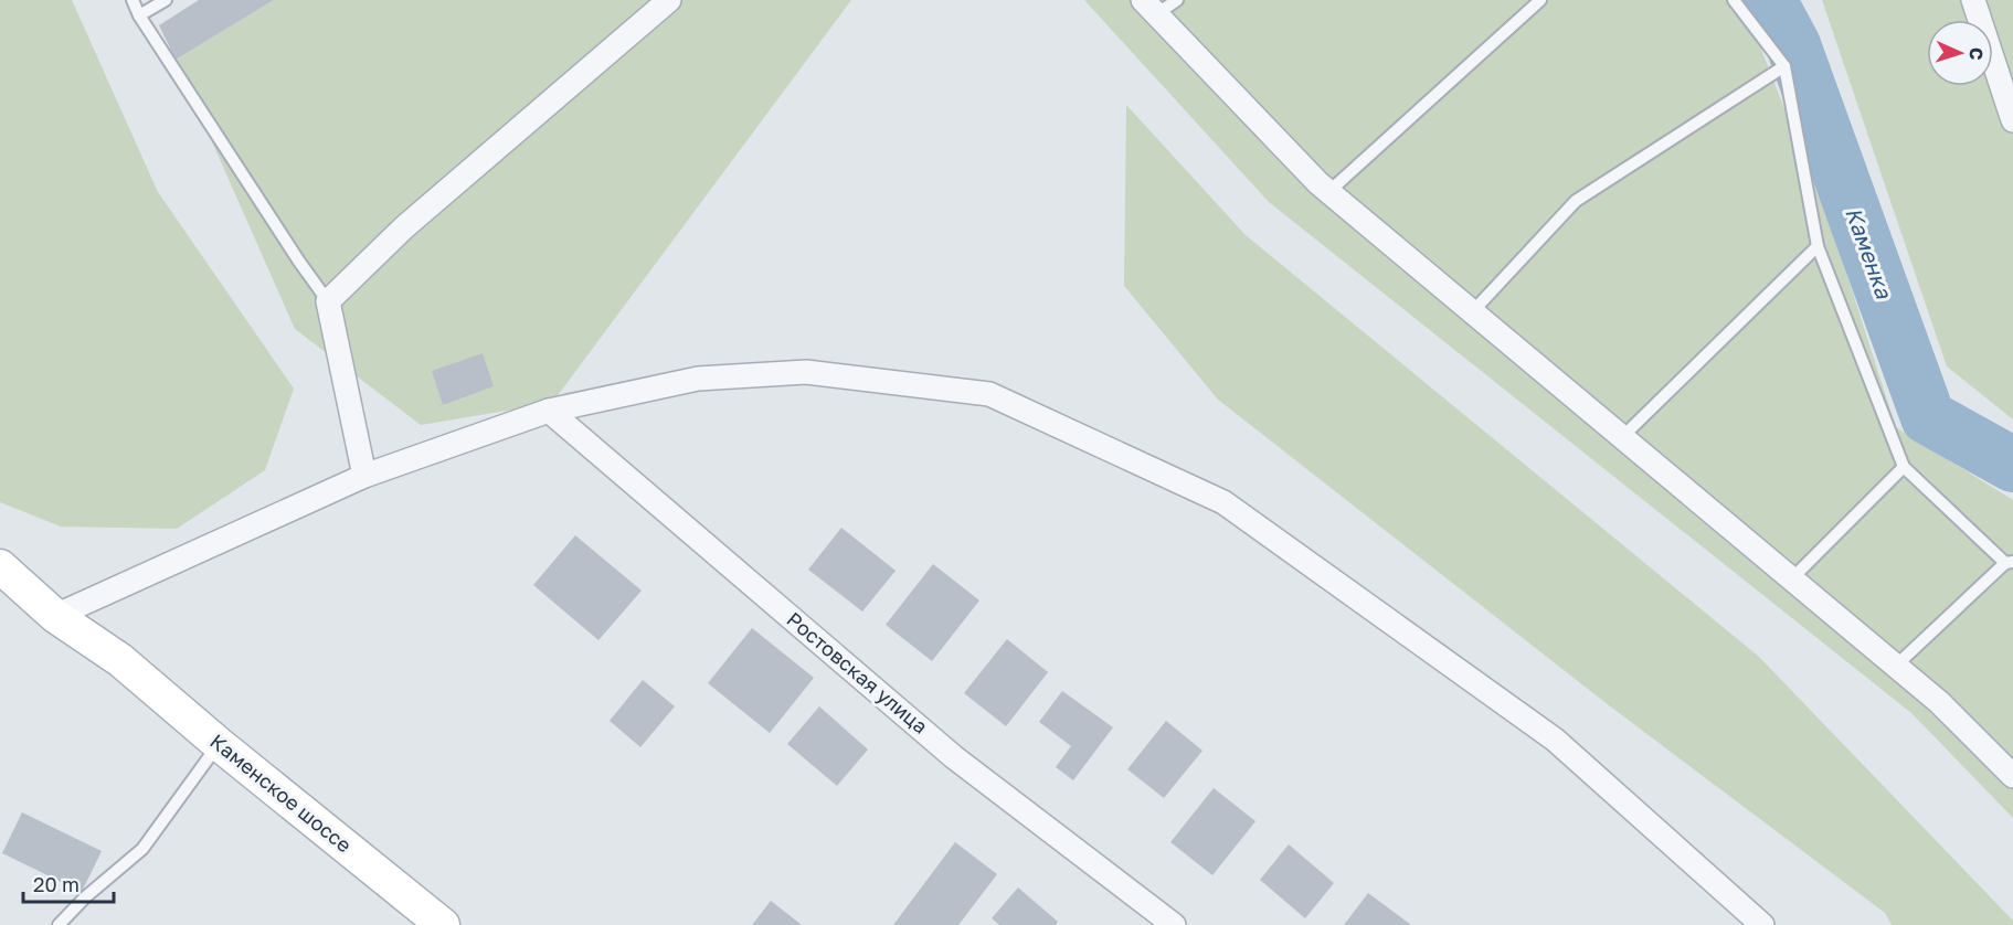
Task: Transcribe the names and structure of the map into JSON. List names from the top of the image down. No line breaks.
{"streets":{"street":["Ростовская улица","Каменское шоссе"]},"water":["Каменка"],"scale_bar":"20 m","north":"right"}
